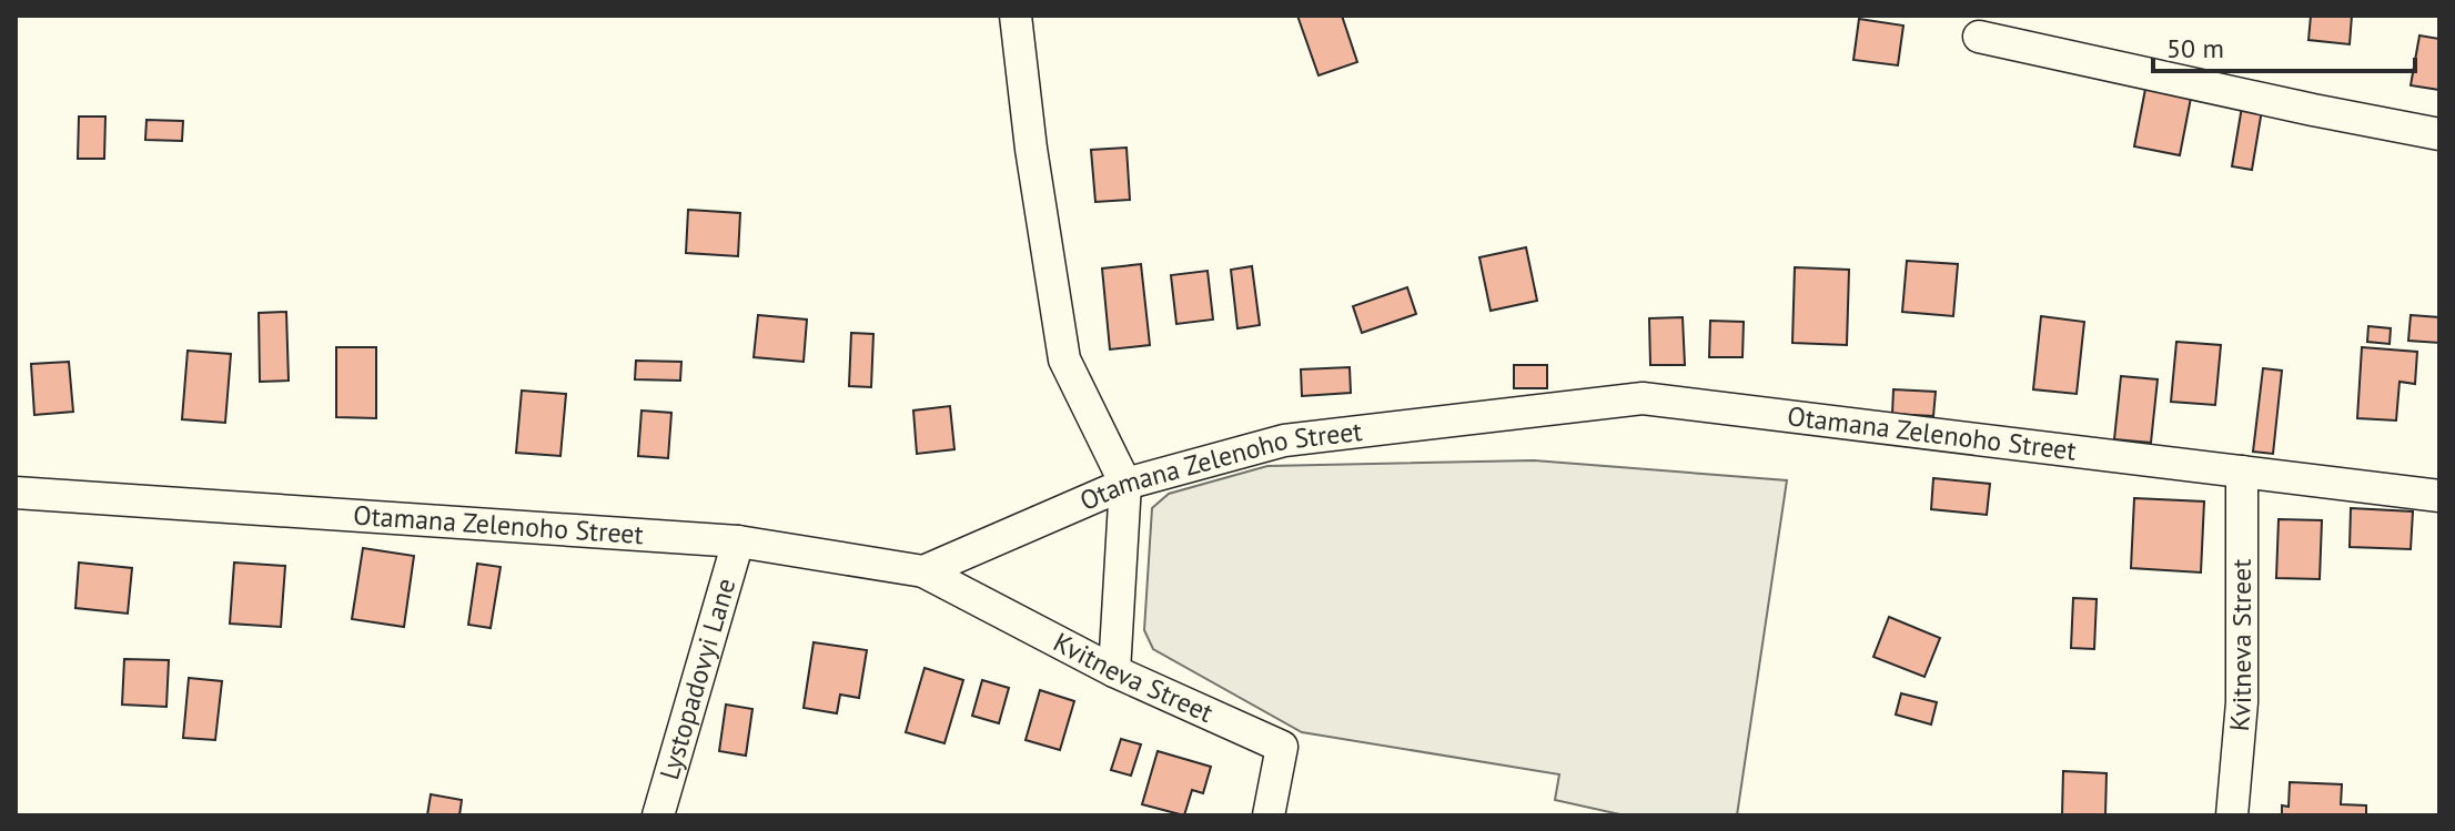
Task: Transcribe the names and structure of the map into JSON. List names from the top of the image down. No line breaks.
{"streets":{"street":["Otamana Zelenoho Street","Kvitneva Street","Lystopadovyi Lane"]},"crossings":[["Otamana Zelenoho Street","Kvitneva Street"],["Otamana Zelenoho Street","Lystopadovyi Lane"]],"scale_bar":"50 m"}
